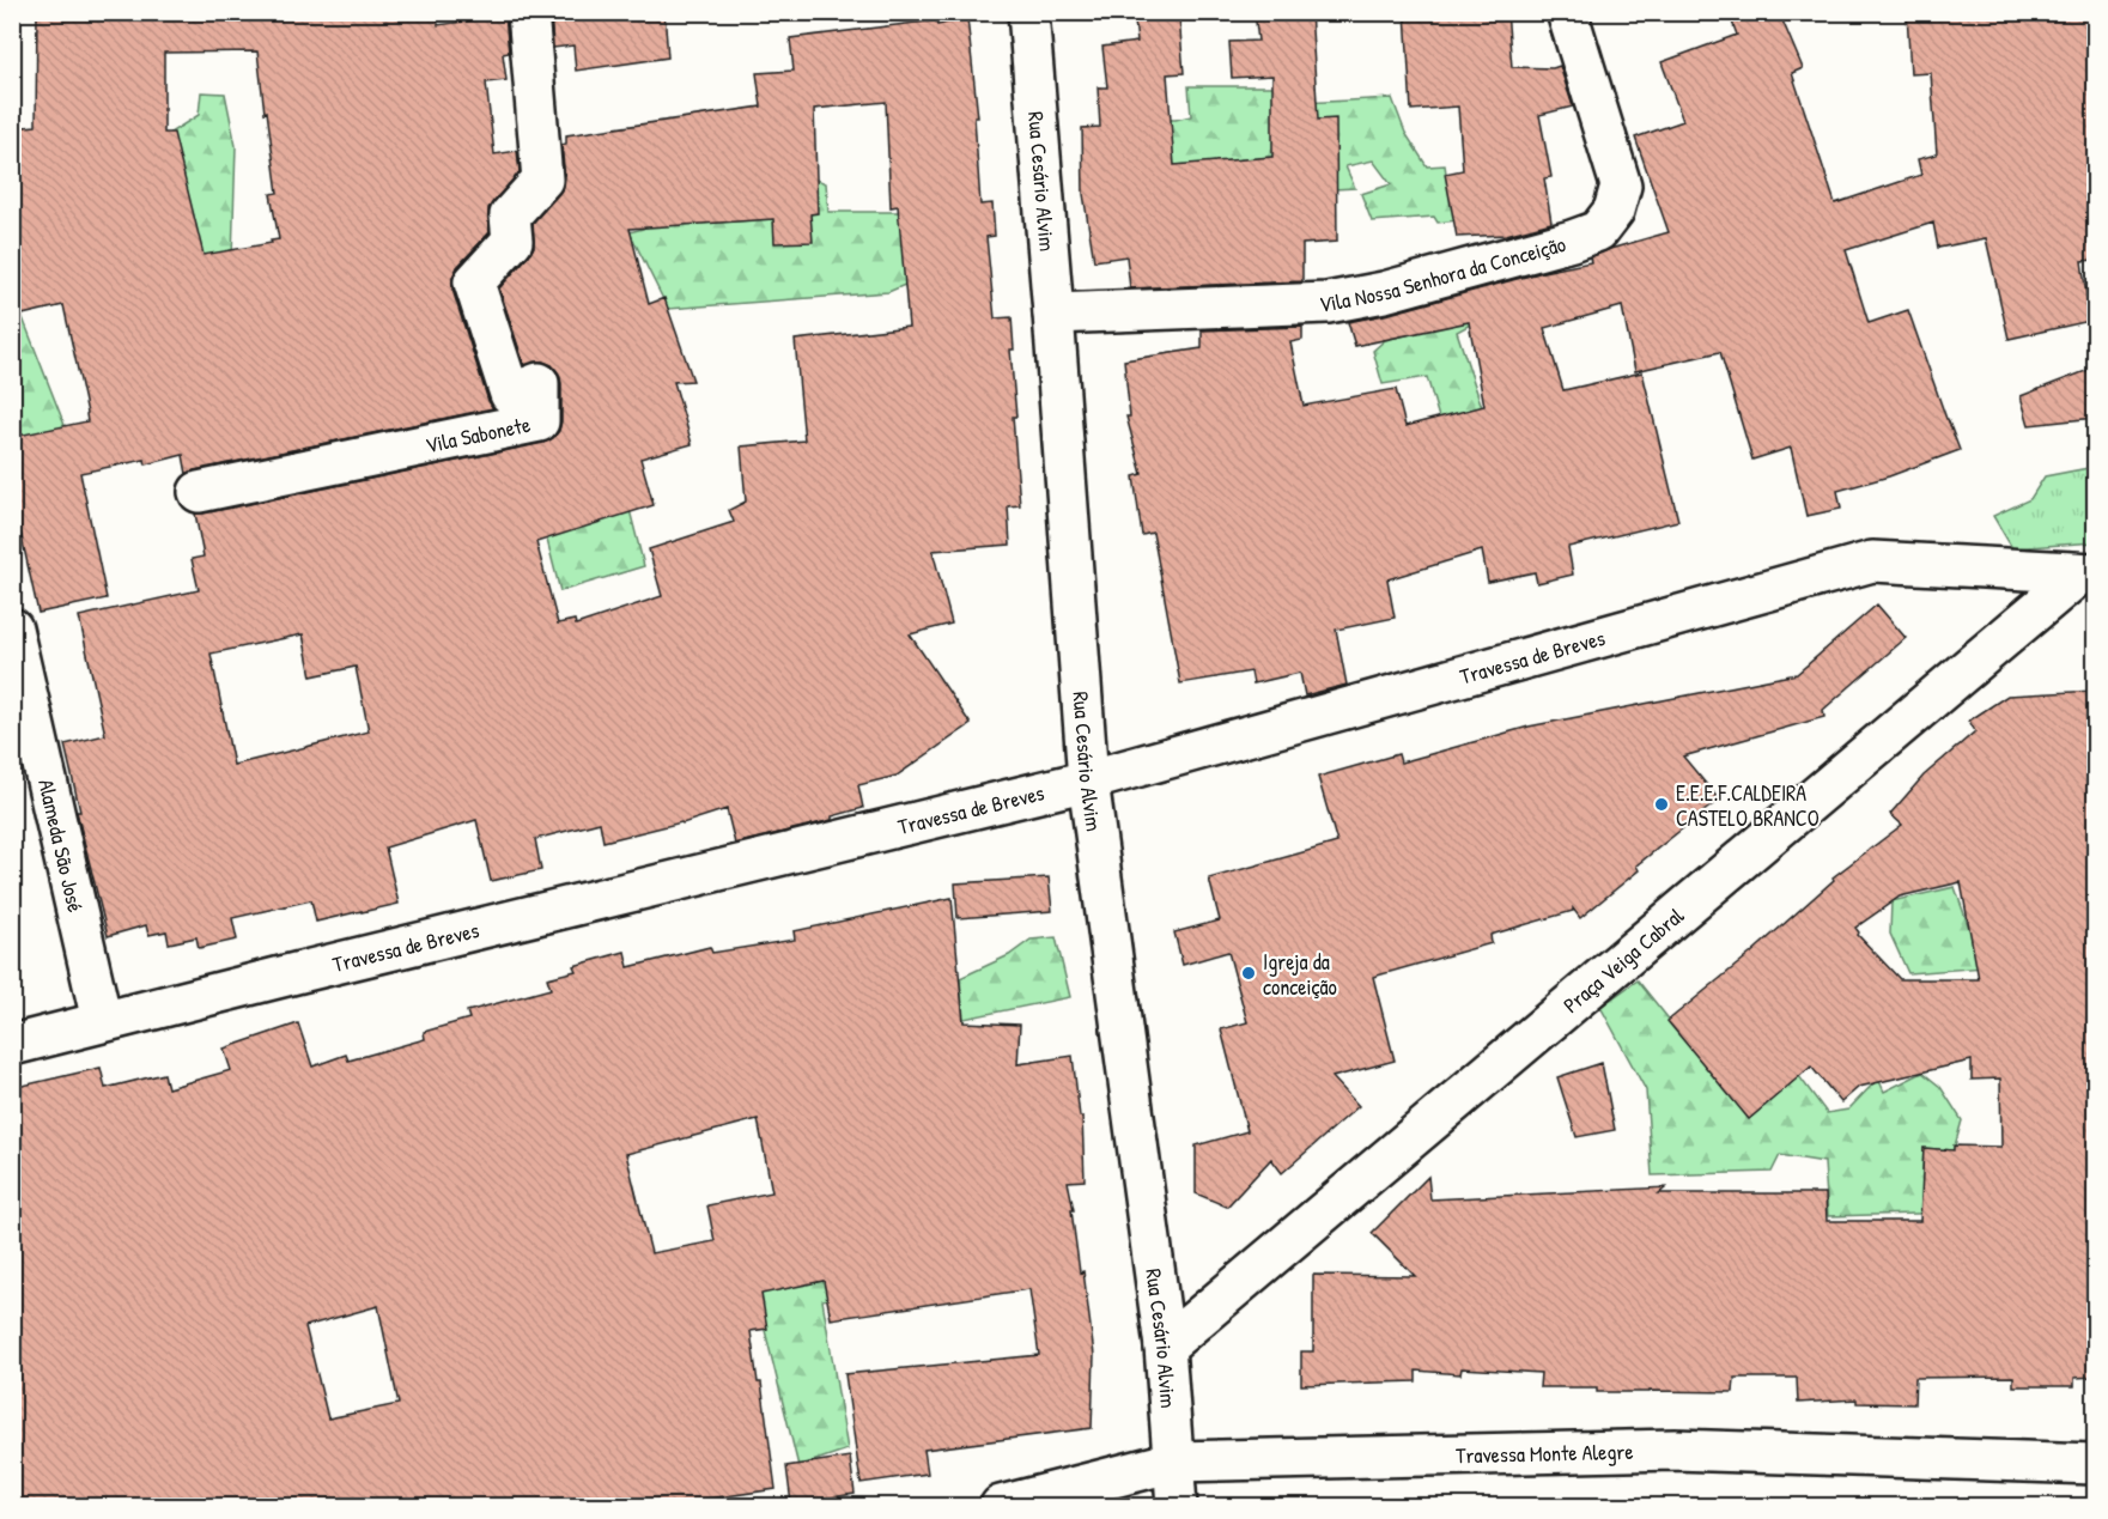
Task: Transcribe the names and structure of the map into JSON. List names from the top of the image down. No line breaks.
{"streets":{"street":["Rua Cesário Alvim","Vila Nossa Senhora da Conceição","Vila Sabonete","Travessa de Breves","Alameda São José","Praça Veiga Cabral","Travessa Monte Alegre"]},"crossings":[["Rua Cesário Alvim","Vila Nossa Senhora da Conceição"],["Rua Cesário Alvim","Travessa de Breves"],["Rua Cesário Alvim","Praça Veiga Cabral"],["Rua Cesário Alvim","Travessa Monte Alegre"],["Travessa de Breves","Alameda São José"],["Travessa de Breves","Praça Veiga Cabral"]],"places":["E.E.E.F.CALDEIRA CASTELO BRANCO","Igreja da conceição"]}
